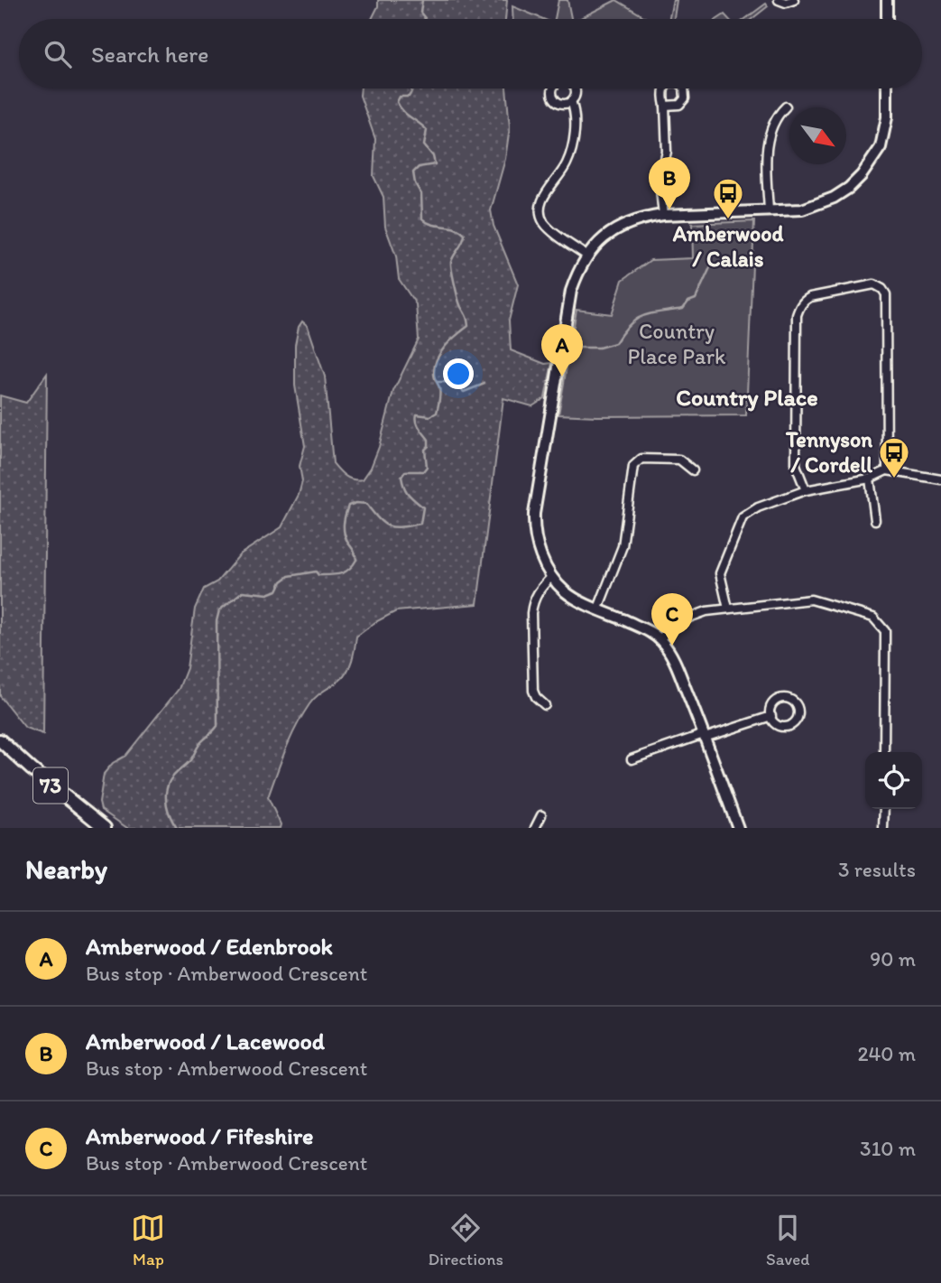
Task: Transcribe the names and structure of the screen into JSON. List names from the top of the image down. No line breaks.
{"streets":{"main road":["73"]},"districts":["Country Place"],"parks":["Country Place Park"],"places":{"bus stop":["Amberwood / Calais","Tennyson / Cordell"]},"north":"bottom right","page":{"search":"Search here","pins":["B","A","C"],"heading":["Nearby","3 results"],"list":[{"mark":"A","name":"Amberwood / Edenbrook","note":"Bus stop · Amberwood Crescent","value":"90 m"},{"mark":"B","name":"Amberwood / Lacewood","note":"Bus stop · Amberwood Crescent","value":"240 m"},{"mark":"C","name":"Amberwood / Fifeshire","note":"Bus stop · Amberwood Crescent","value":"310 m"}],"nav":["Map","Directions","Saved"]}}
